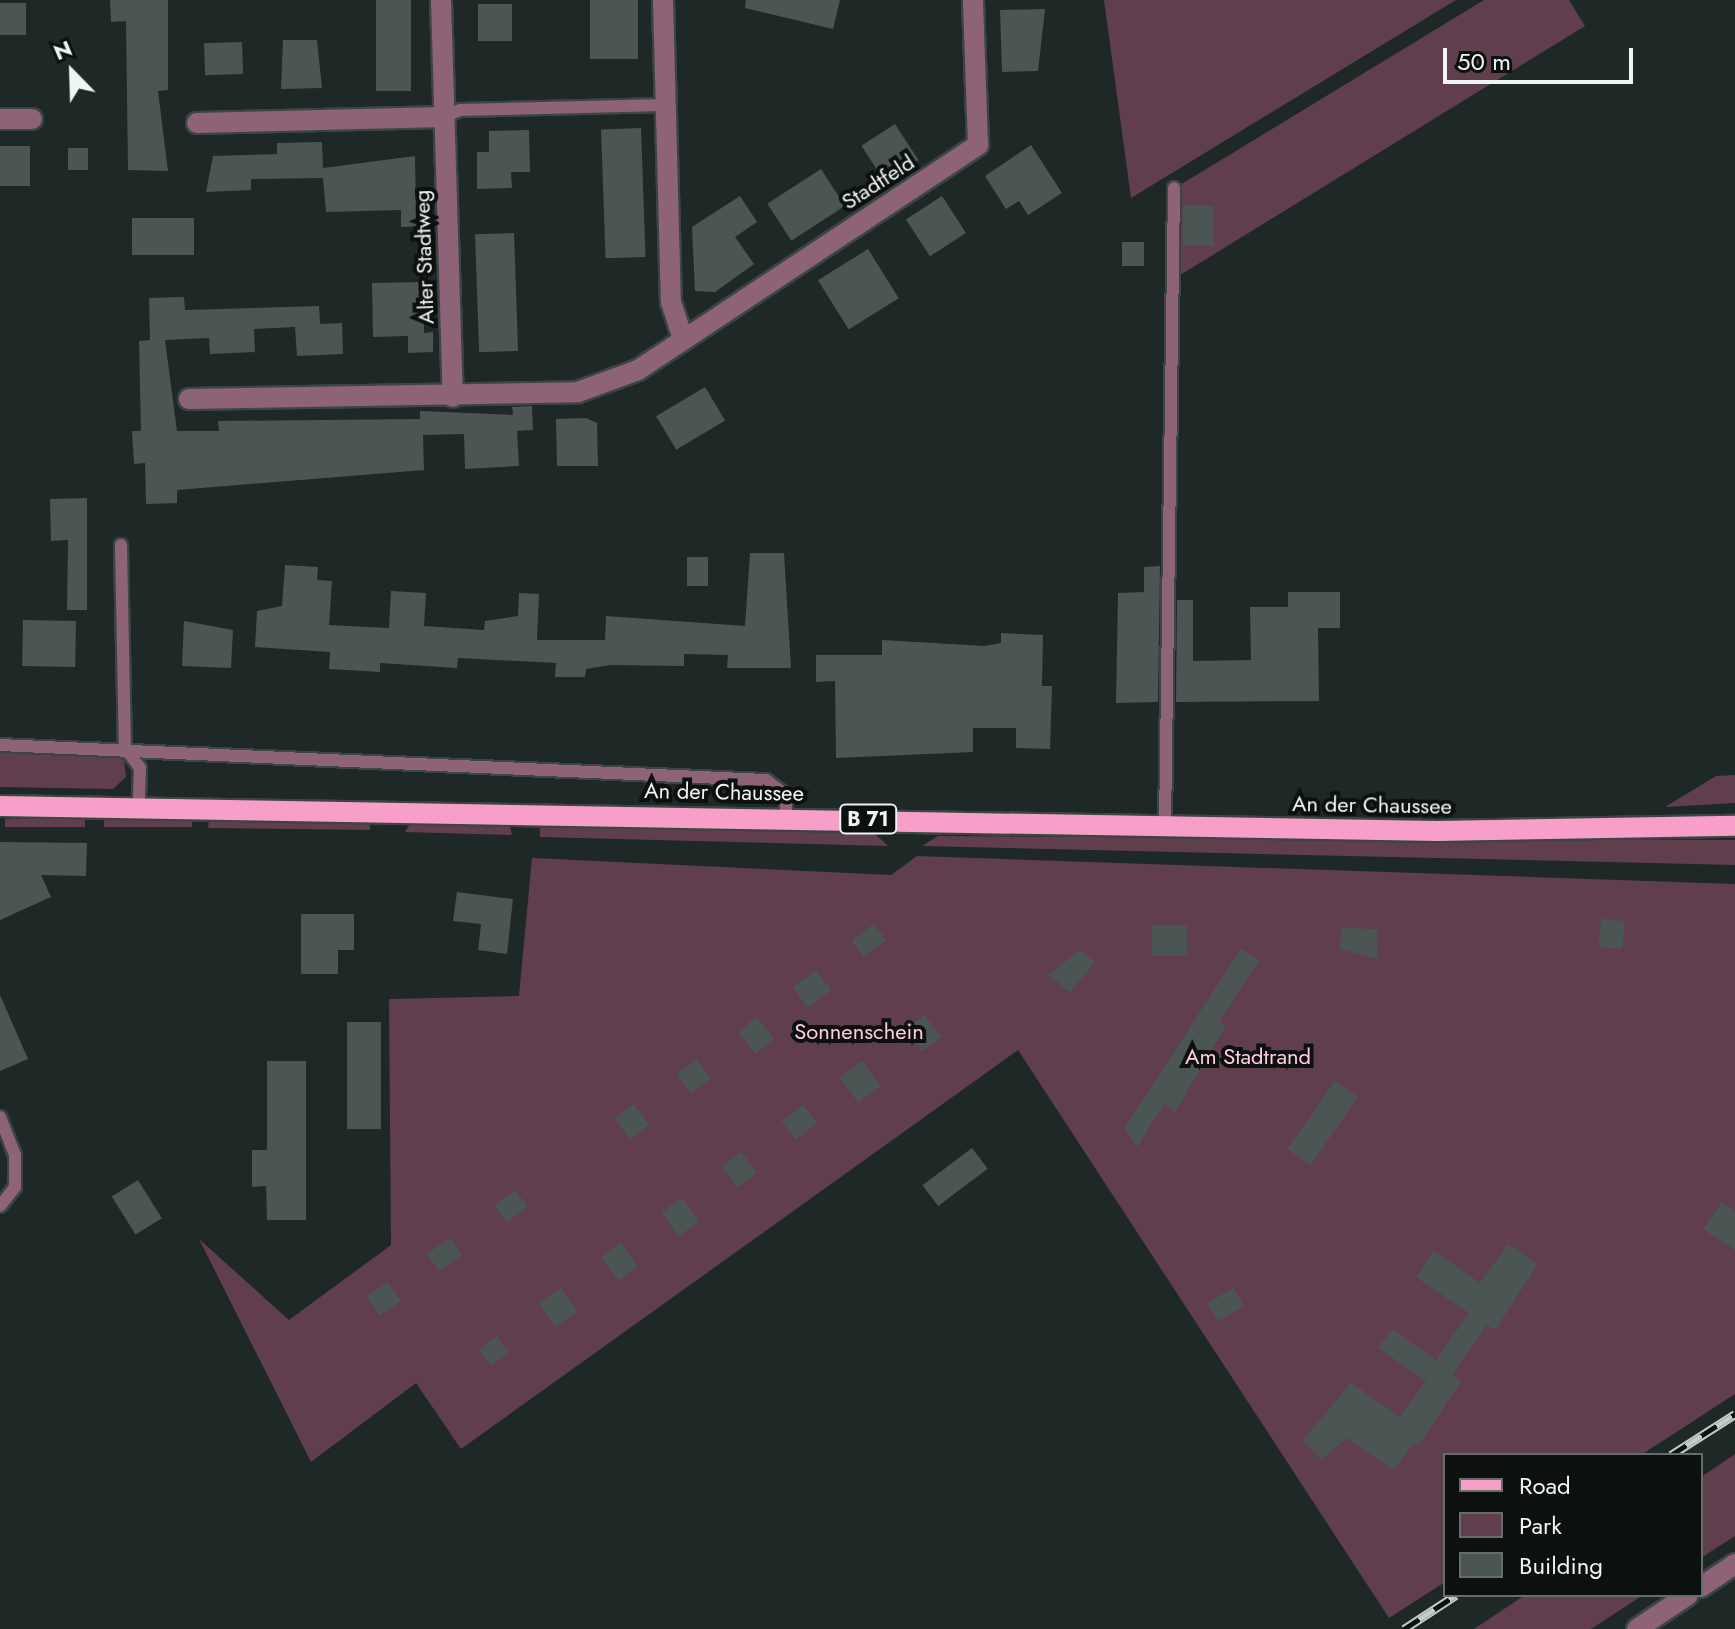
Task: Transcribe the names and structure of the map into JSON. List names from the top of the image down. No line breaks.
{"streets":{"main road":["An der Chaussee","B 71"],"street":["Stadtfeld","Alter Stadtweg"]},"crossings":[["Stadtfeld","Alter Stadtweg"]],"parks":["Sonnenschein","Am Stadtrand"],"legend":["Road","Park","Building"],"scale_bar":"50 m","north":"top left"}
